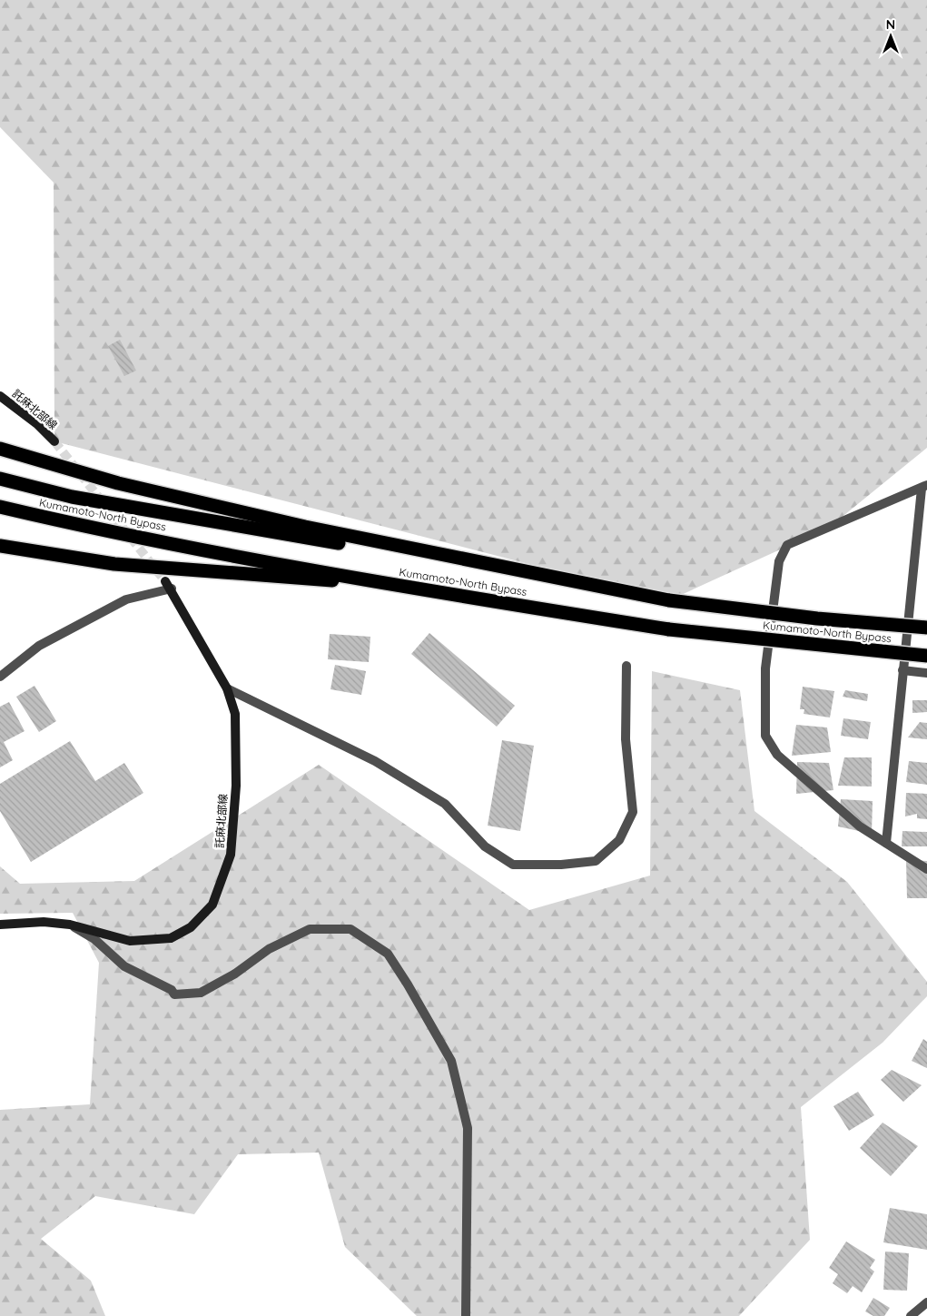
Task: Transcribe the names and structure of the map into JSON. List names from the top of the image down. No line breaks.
{"streets":{"highway":["Kumamoto-North Bypass"],"main road":["託麻北部線"]},"north":"top"}
